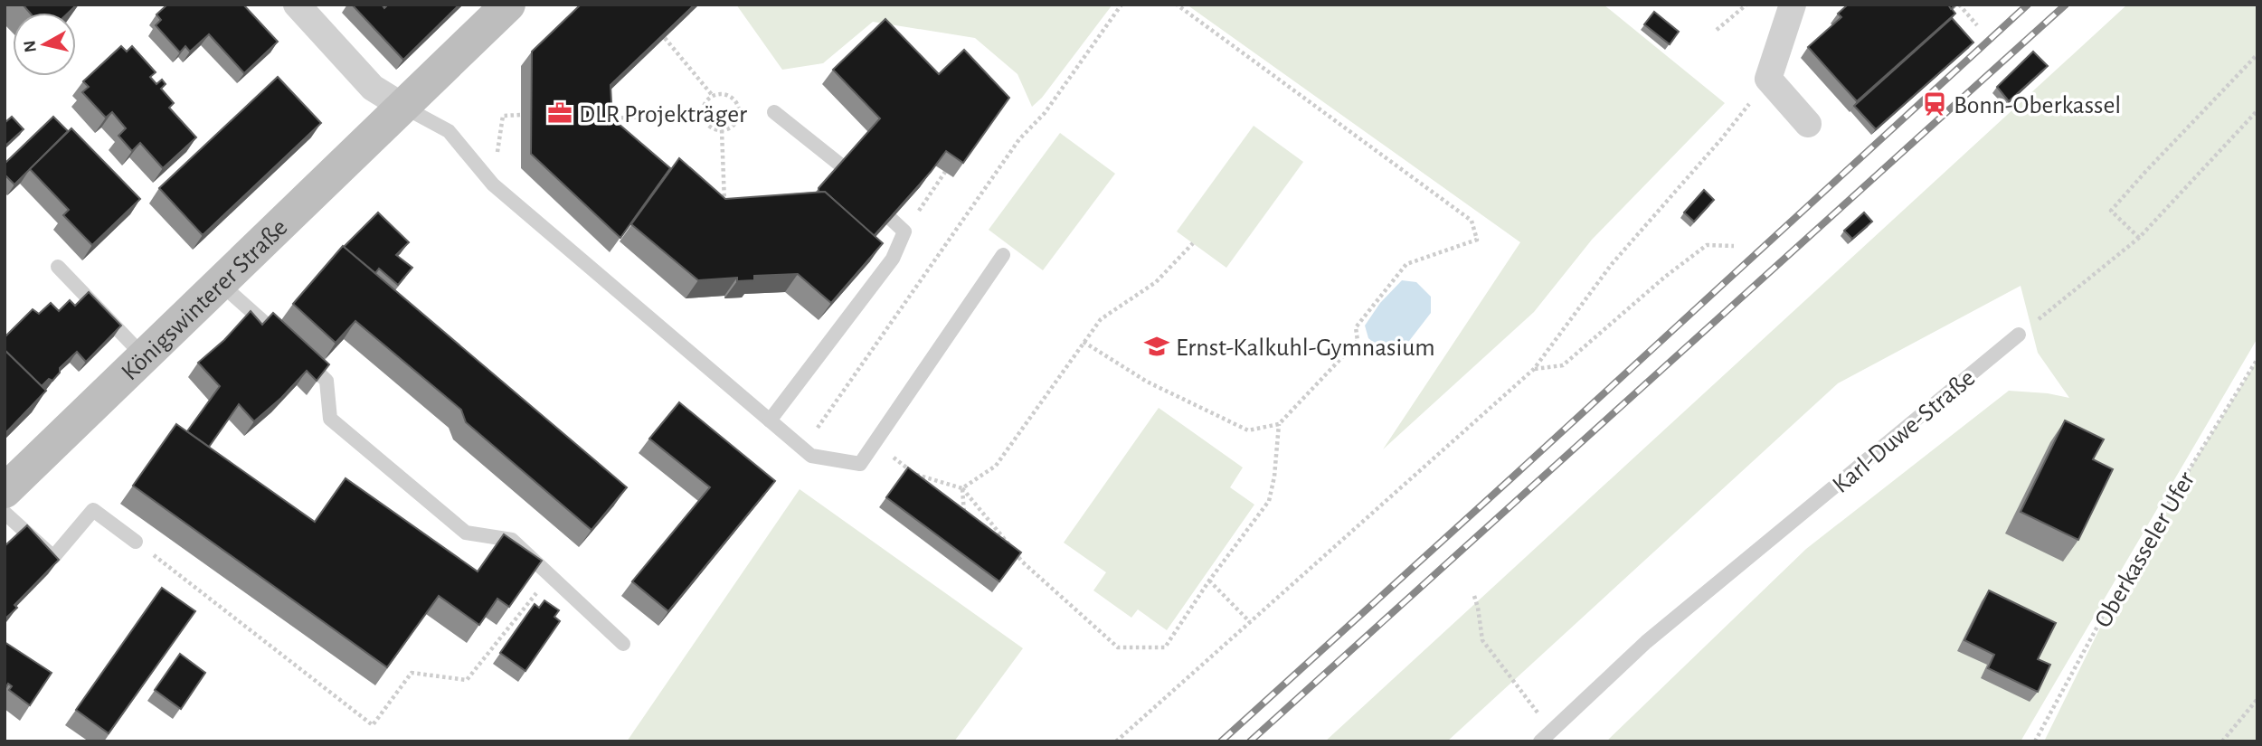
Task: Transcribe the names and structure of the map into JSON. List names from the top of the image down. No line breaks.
{"streets":{"main road":["Königswinterer Straße"],"lane":["Karl-Duwe-Straße"],"path":["Oberkasseler Ufer"]},"places":{"station":["Bonn-Oberkassel"],"office":["DLR Projekträger"],"school or university":["Ernst-Kalkuhl-Gymnasium"]},"north":"left"}
